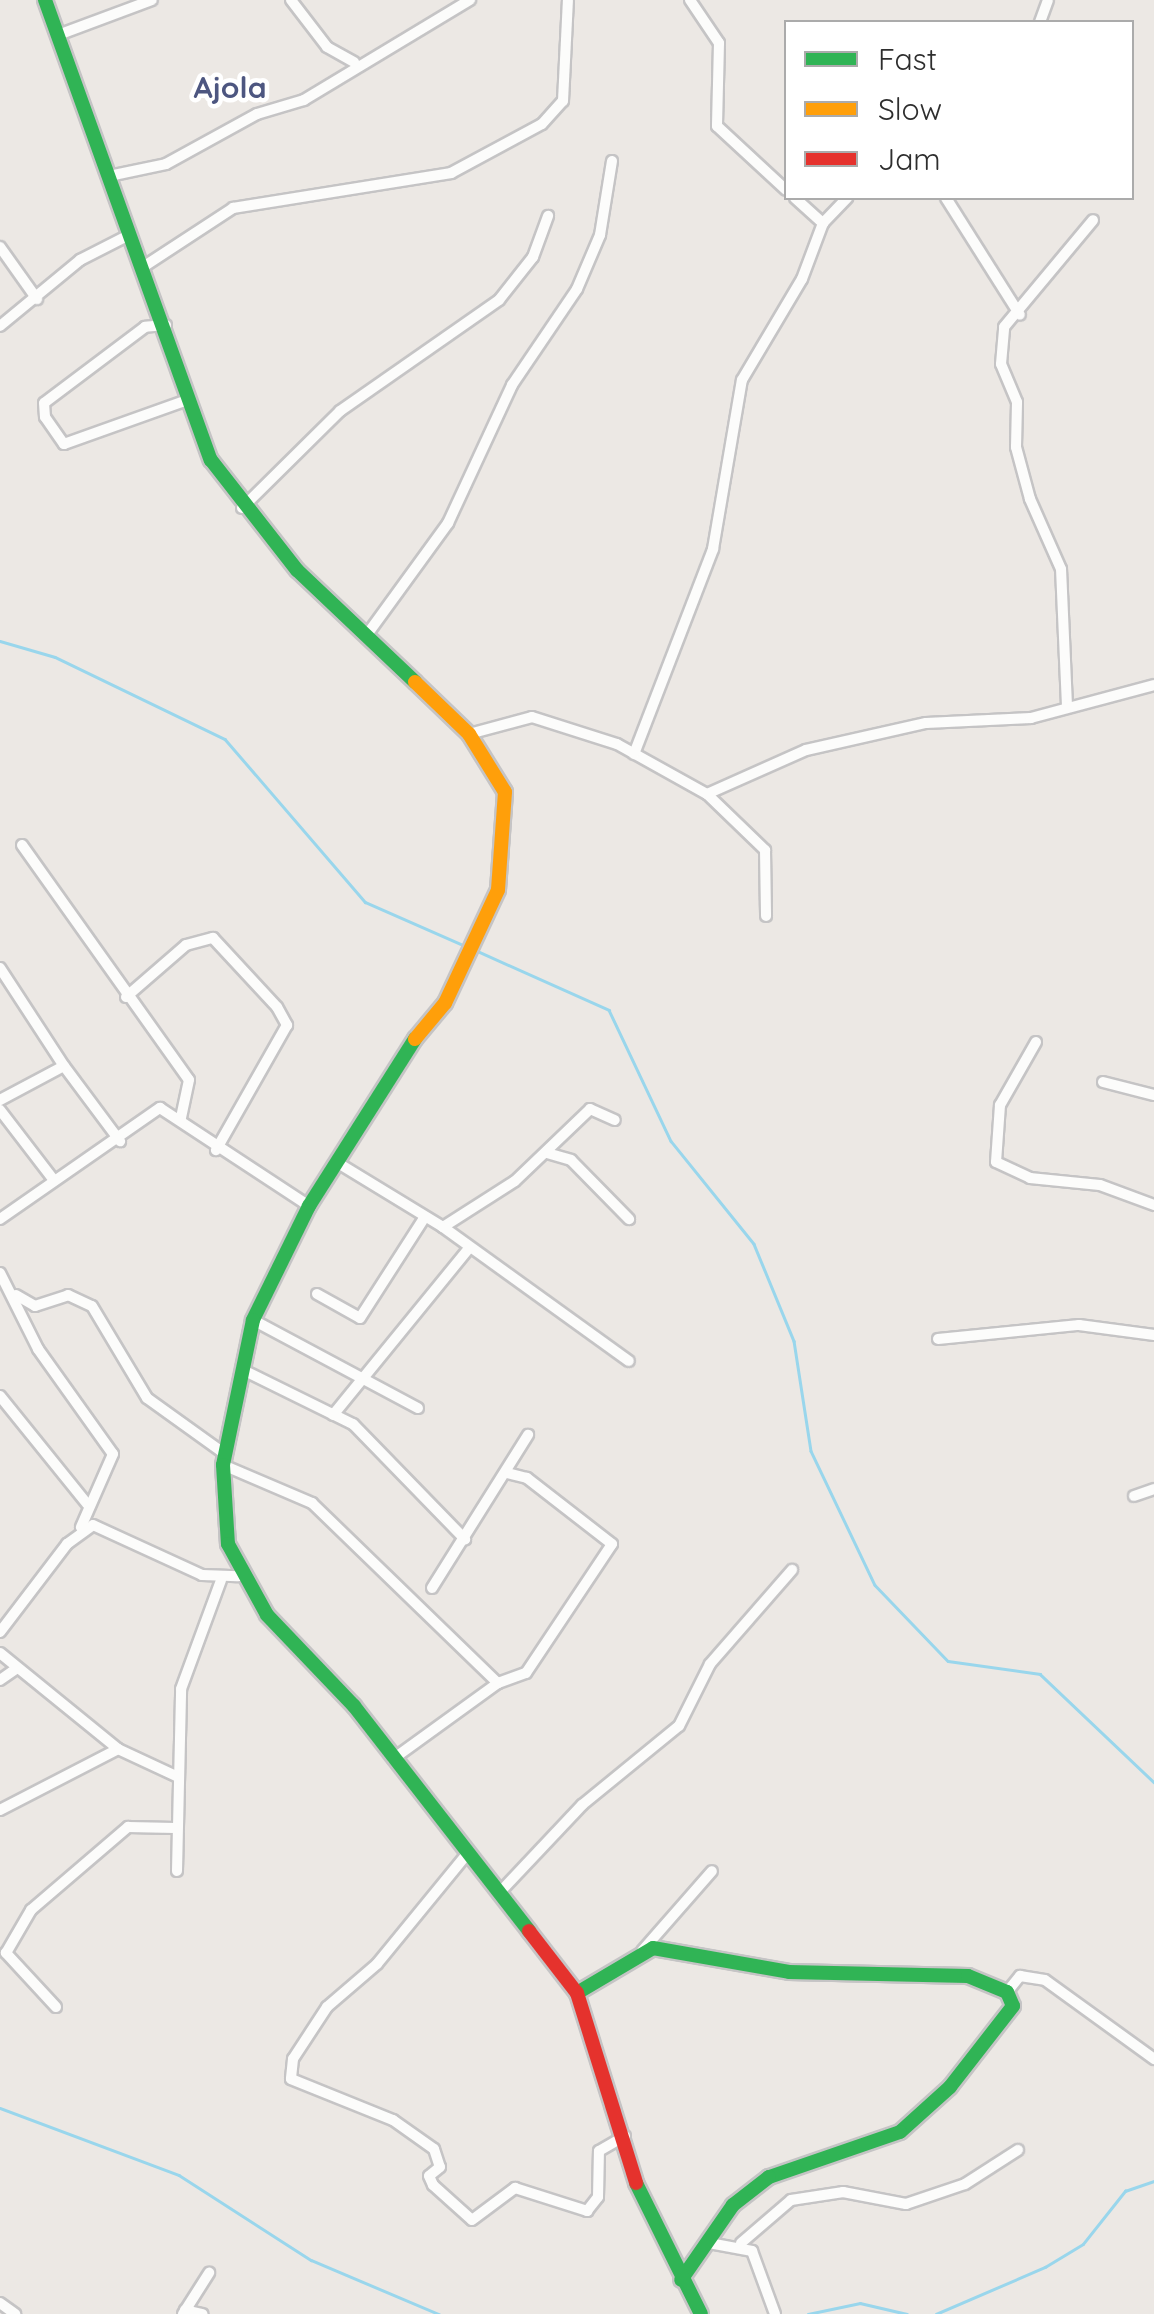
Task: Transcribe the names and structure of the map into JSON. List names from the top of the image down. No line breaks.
{"districts":["Ajola"],"legend":["Fast","Slow","Jam"]}
